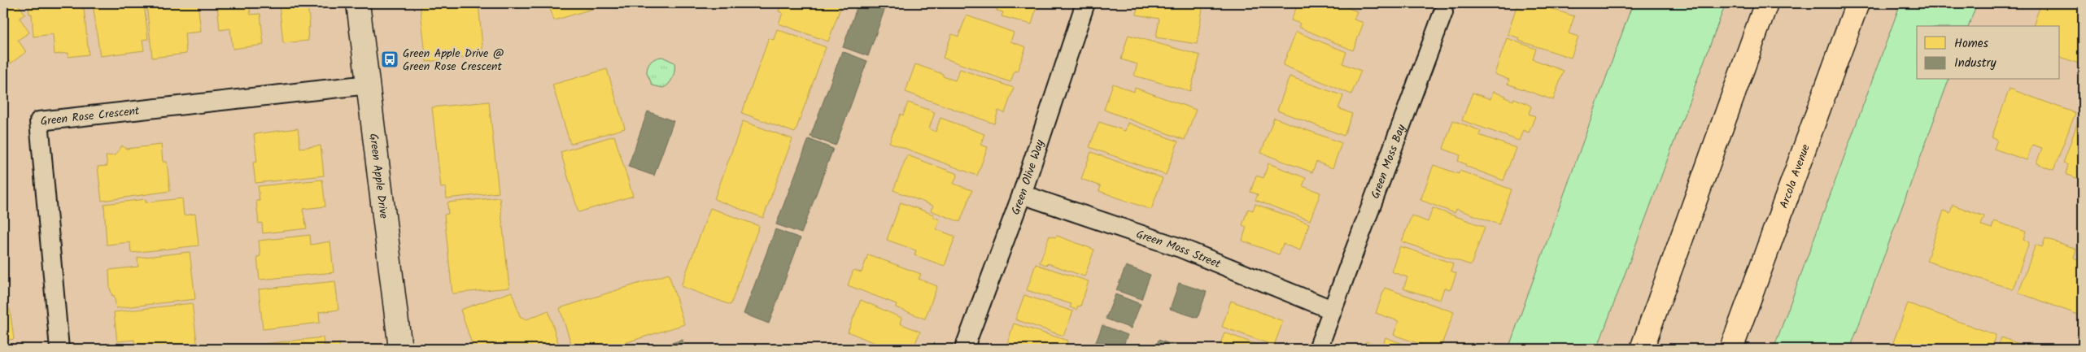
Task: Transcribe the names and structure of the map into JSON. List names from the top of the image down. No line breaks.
{"streets":{"main road":["Arcola Avenue"],"street":["Green Rose Crescent","Green Moss Bay","Green Apple Drive","Green Olive Way","Green Moss Street"]},"crossings":[["Green Rose Crescent","Green Apple Drive"],["Green Moss Bay","Green Moss Street"],["Green Olive Way","Green Moss Street"]],"places":{"bus stop":["Green Apple Drive @ Green Rose Crescent"]},"legend":["Homes","Industry"]}
